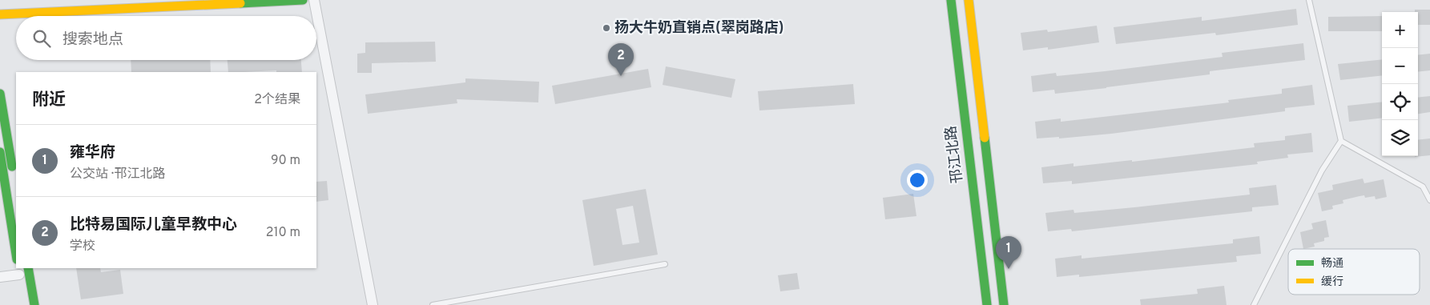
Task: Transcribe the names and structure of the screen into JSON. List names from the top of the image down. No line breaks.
{"streets":{"main road":["邗江北路"]},"places":["扬大牛奶直销点(翠岗路店)"],"legend":["畅通","缓行"],"page":{"map_buttons":["+","−"],"search":"搜索地点","pins":["2","1"],"heading":["附近","2个结果"],"list":[{"mark":"1","name":"雍华府","note":"公交站 · 邗江北路","value":"90 m"},{"mark":"2","name":"比特易国际儿童早教中心","note":"学校","value":"210 m"}]}}
